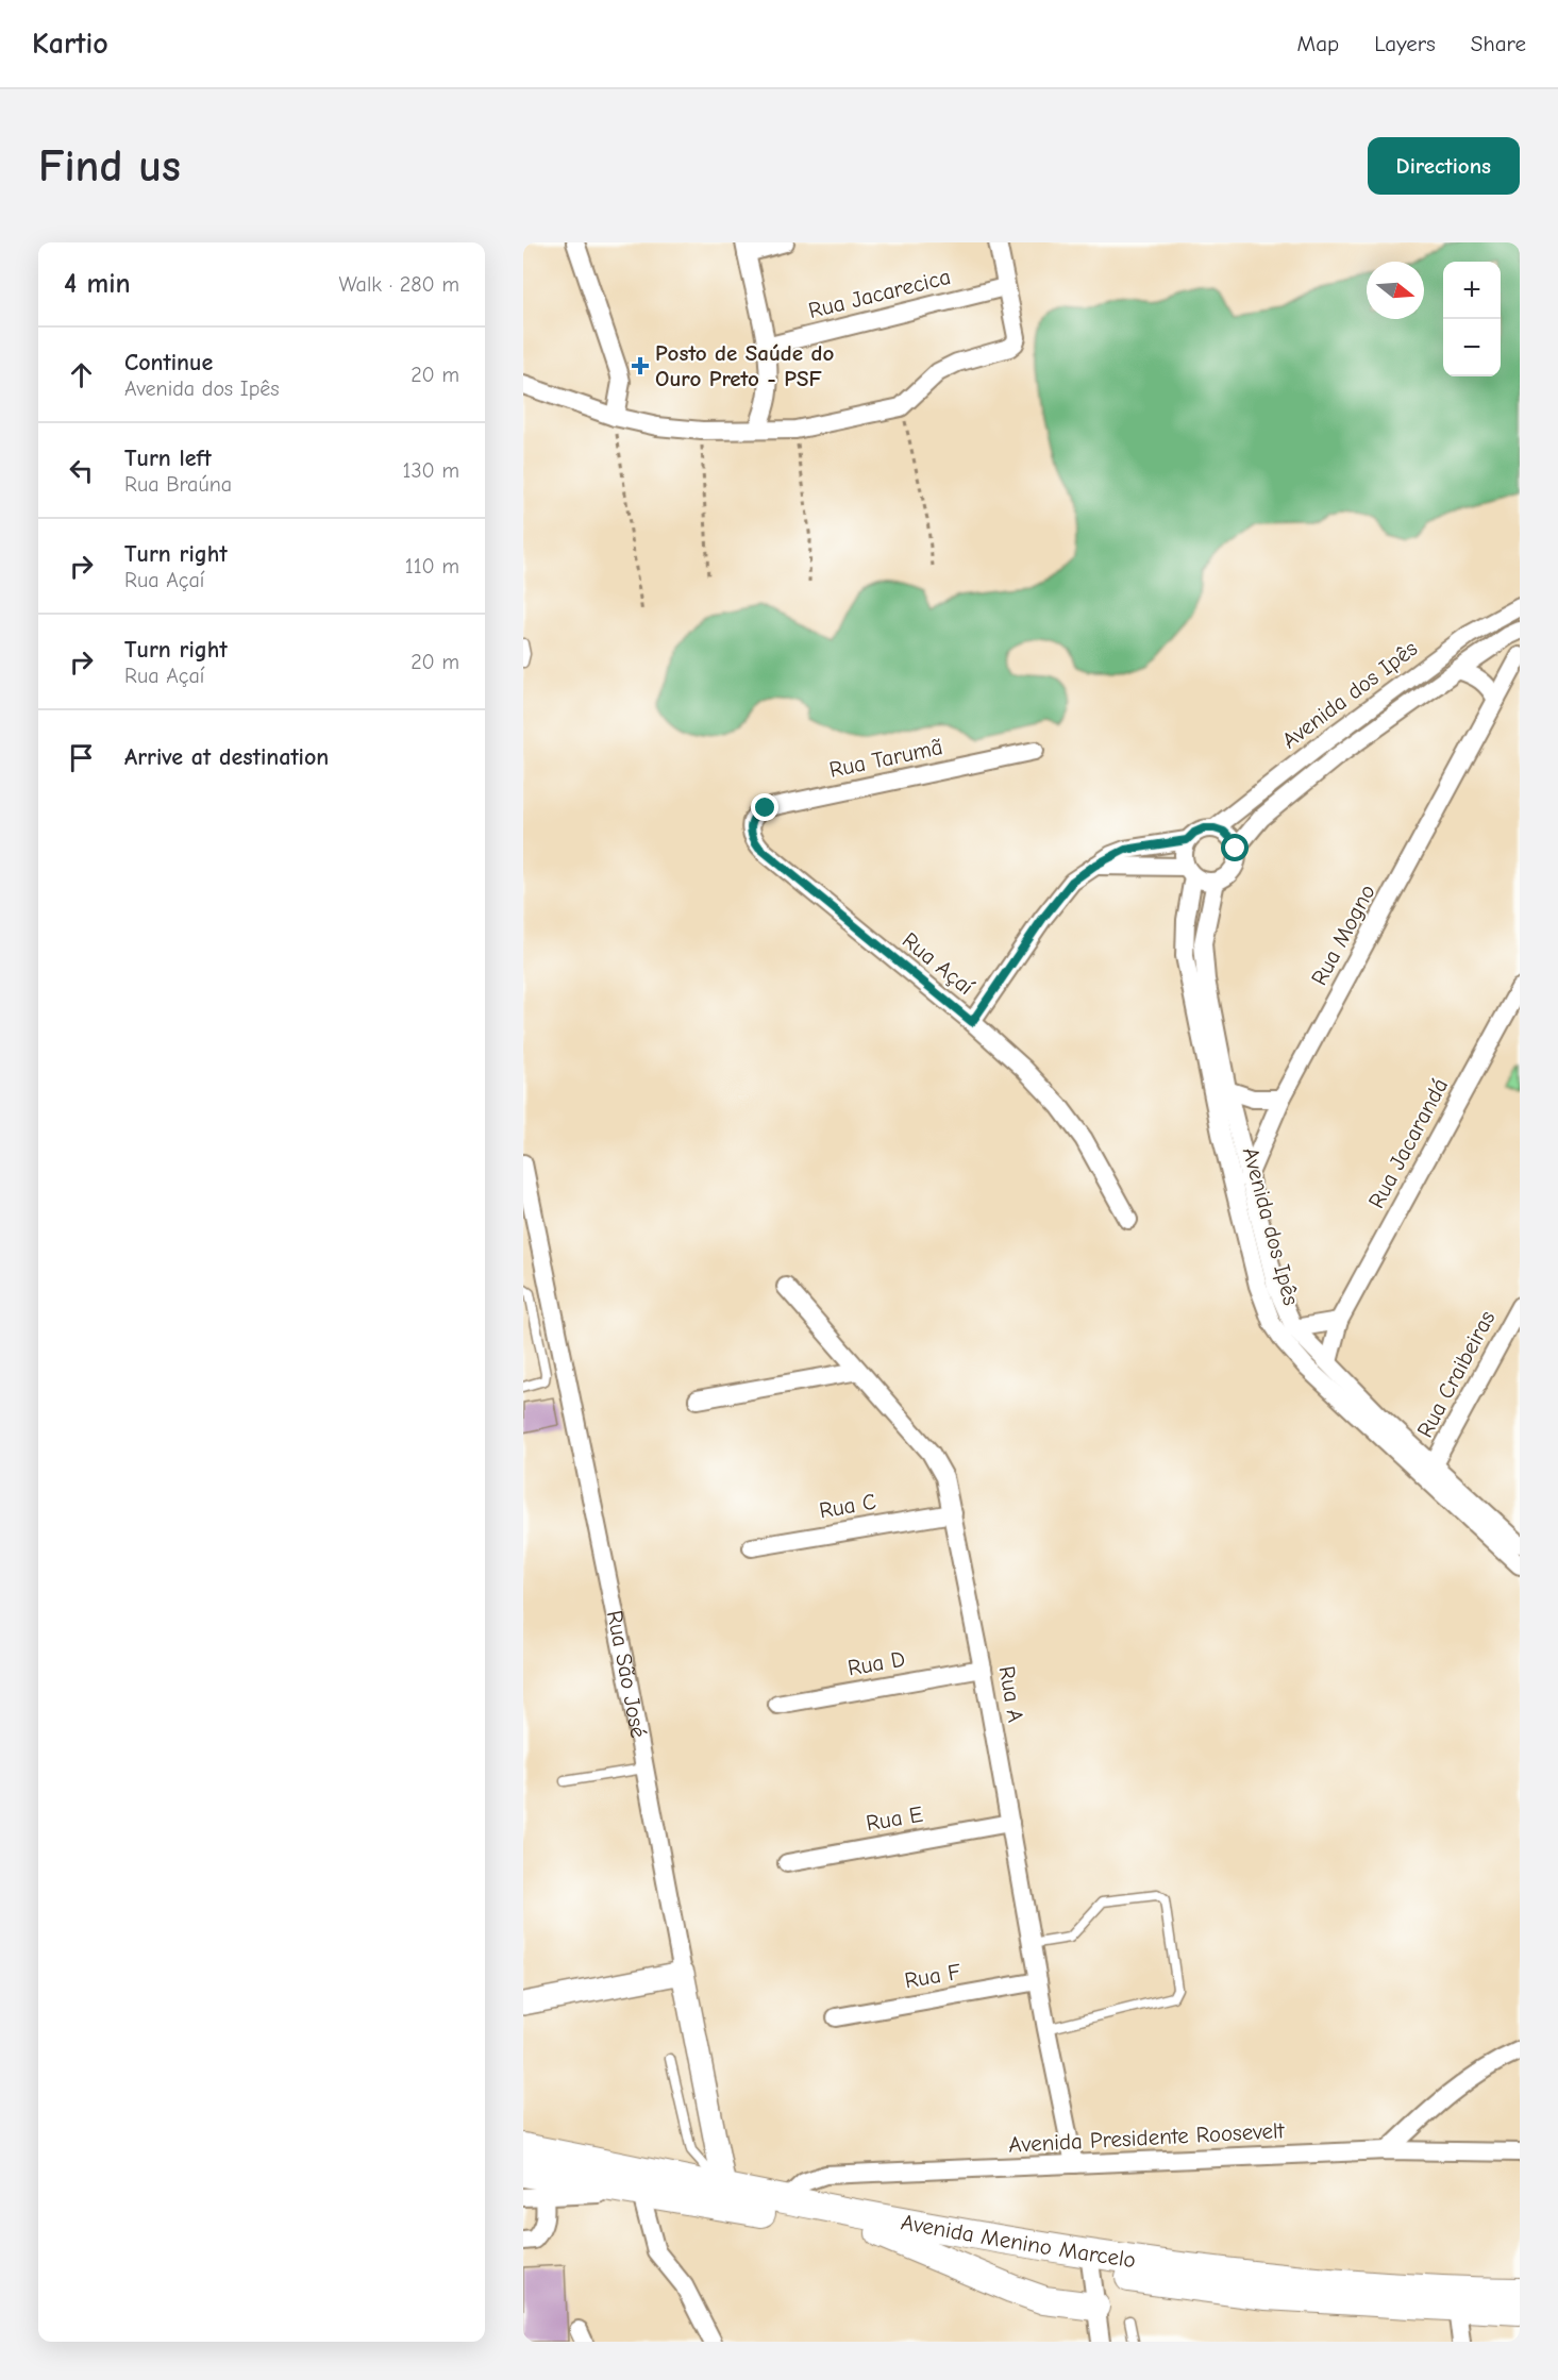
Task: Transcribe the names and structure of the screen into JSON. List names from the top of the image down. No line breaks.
{"streets":{"main road":["Avenida Menino Marcelo"],"street":["Rua Jacarecica","Avenida dos Ipês","Rua Tarumã","Rua Mogno","Rua Açaí","Rua Jacarandá","Rua Craibeiras","Rua C","Rua D","Rua São José","Rua A","Rua E","Rua F","Avenida Presidente Roosevelt"]},"crossings":[["Avenida dos Ipês","Rua Mogno"],["Avenida dos Ipês","Rua Jacarandá"],["Avenida dos Ipês","Rua Craibeiras"],["Rua Tarumã","Rua Açaí"],["Rua C","Rua A"],["Rua D","Rua A"],["Rua São José","Avenida Menino Marcelo"],["Rua A","Rua E"],["Rua A","Rua F"],["Rua A","Avenida Presidente Roosevelt"],["Avenida Presidente Roosevelt","Avenida Menino Marcelo"]],"places":{"health":["Posto de Saúde do Ouro Preto - PSF"]},"north":"right","page":{"header":"Kartio","nav":["Map","Layers","Share"],"buttons":"Directions","title":"Find us","heading":["4 min","Walk · 280 m"],"map_buttons":["+","−"],"list":[["Continue","Avenida dos Ipês","20 m"],["Turn left","Rua Braúna","130 m"],["Turn right","Rua Açaí","110 m"],["Turn right","Rua Açaí","20 m"],"Arrive at destination"]}}
